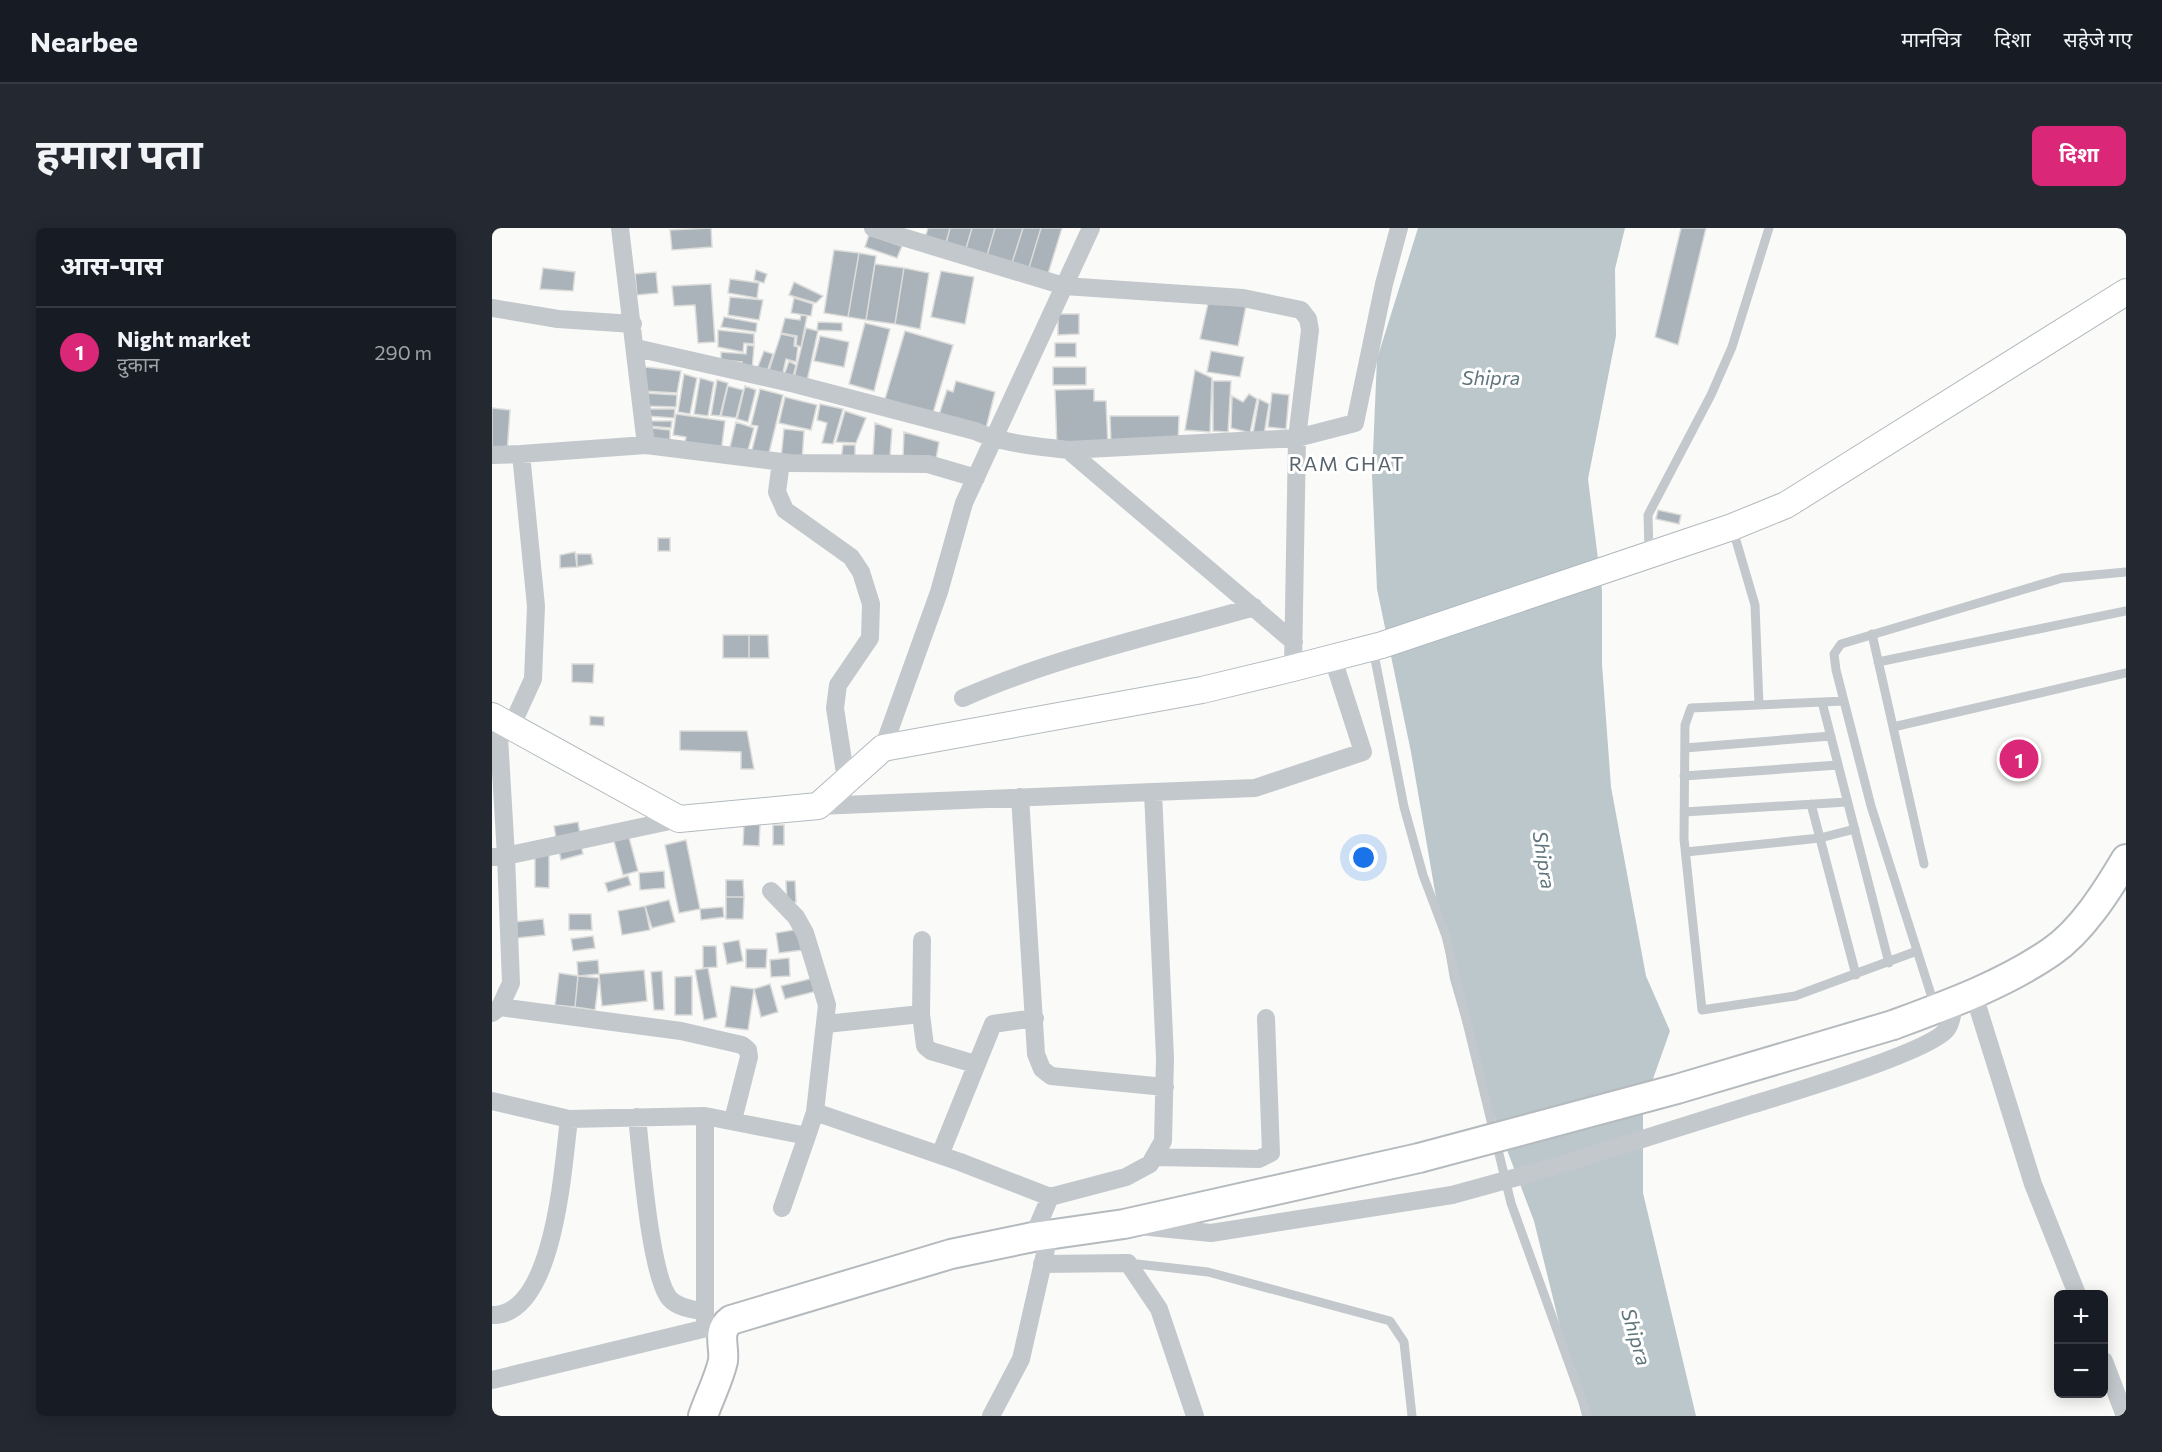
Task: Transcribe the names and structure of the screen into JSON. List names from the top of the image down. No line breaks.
{"districts":["RAM GHAT"],"water":["Shipra"],"page":{"header":"Nearbee","nav":["मानचित्र","दिशा","सहेजे गए"],"title":"हमारा पता","buttons":"दिशा","heading":"आस-पास","list":[{"mark":"1","name":"Night market","note":"दुकान","value":"290 m"}],"pins":"1","map_buttons":["+","−"]}}
